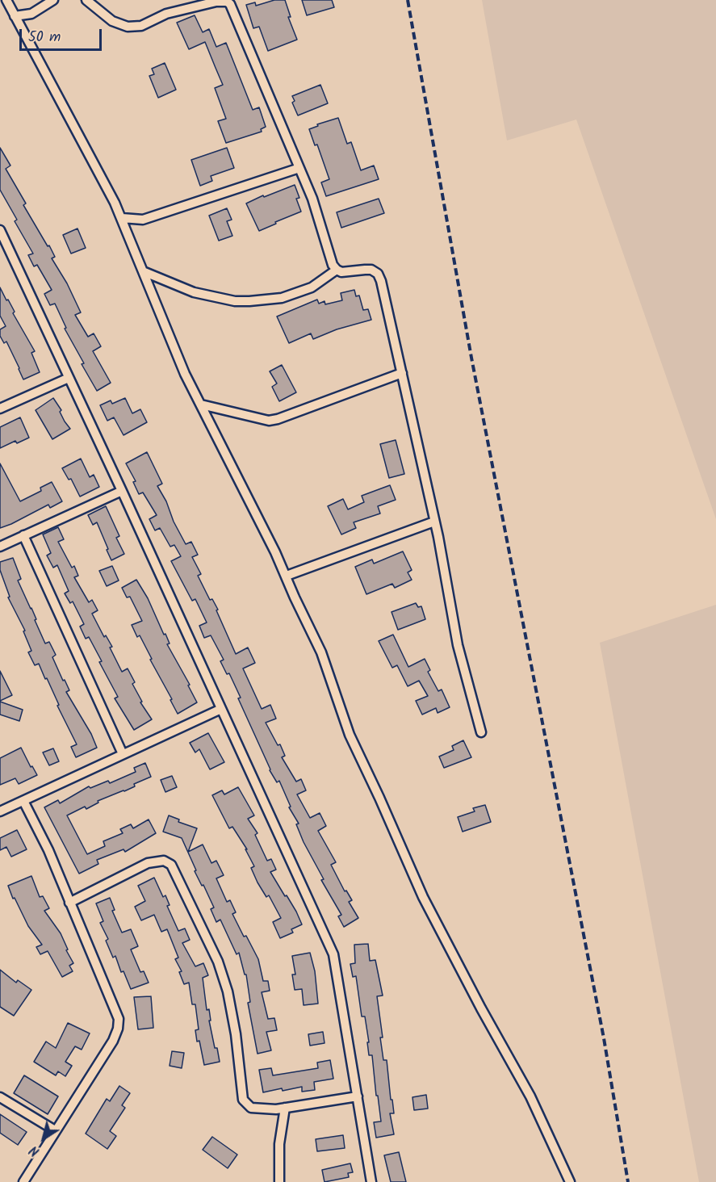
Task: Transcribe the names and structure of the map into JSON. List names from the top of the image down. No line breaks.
{"scale_bar":"50 m","north":"bottom left"}
